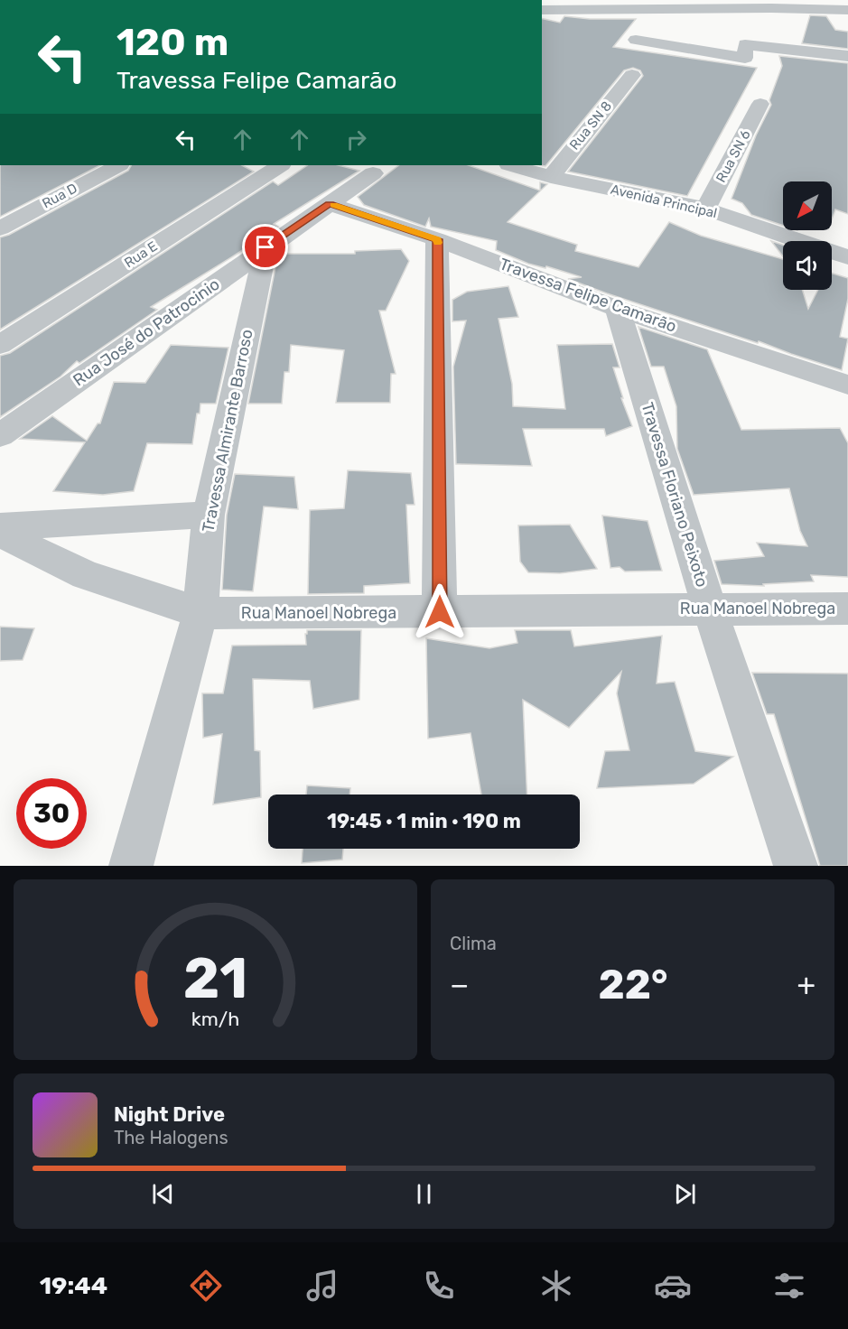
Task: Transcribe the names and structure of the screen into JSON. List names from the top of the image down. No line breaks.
{"streets":{"street":["Rua SN 8","Rua SN 6","Rua D","Avenida Principal","Rua E","Travessa Felipe Camarão","Rua José do Patrocinio","Travessa Almirante Barroso","Travessa Floriano Peixoto","Rua Manoel Nobrega"]},"crossings":[["Rua SN 8","Avenida Principal"],["Rua SN 6","Avenida Principal"],["Travessa Felipe Camarão","Rua José do Patrocinio"],["Travessa Felipe Camarão","Travessa Floriano Peixoto"],["Rua José do Patrocinio","Travessa Almirante Barroso"],["Travessa Almirante Barroso","Rua Manoel Nobrega"],["Travessa Floriano Peixoto","Rua Manoel Nobrega"]],"north":"bottom left","page":{"turn":["120 m","Travessa Felipe Camarão"],"limit":"30","trip":"19:45 · 1 min · 190 m","tile":"Clima","heat":["−","22°","+"],"song":["Night Drive","The Halogens"],"tabs":"19:44","gauge":["21","km/h"]}}
